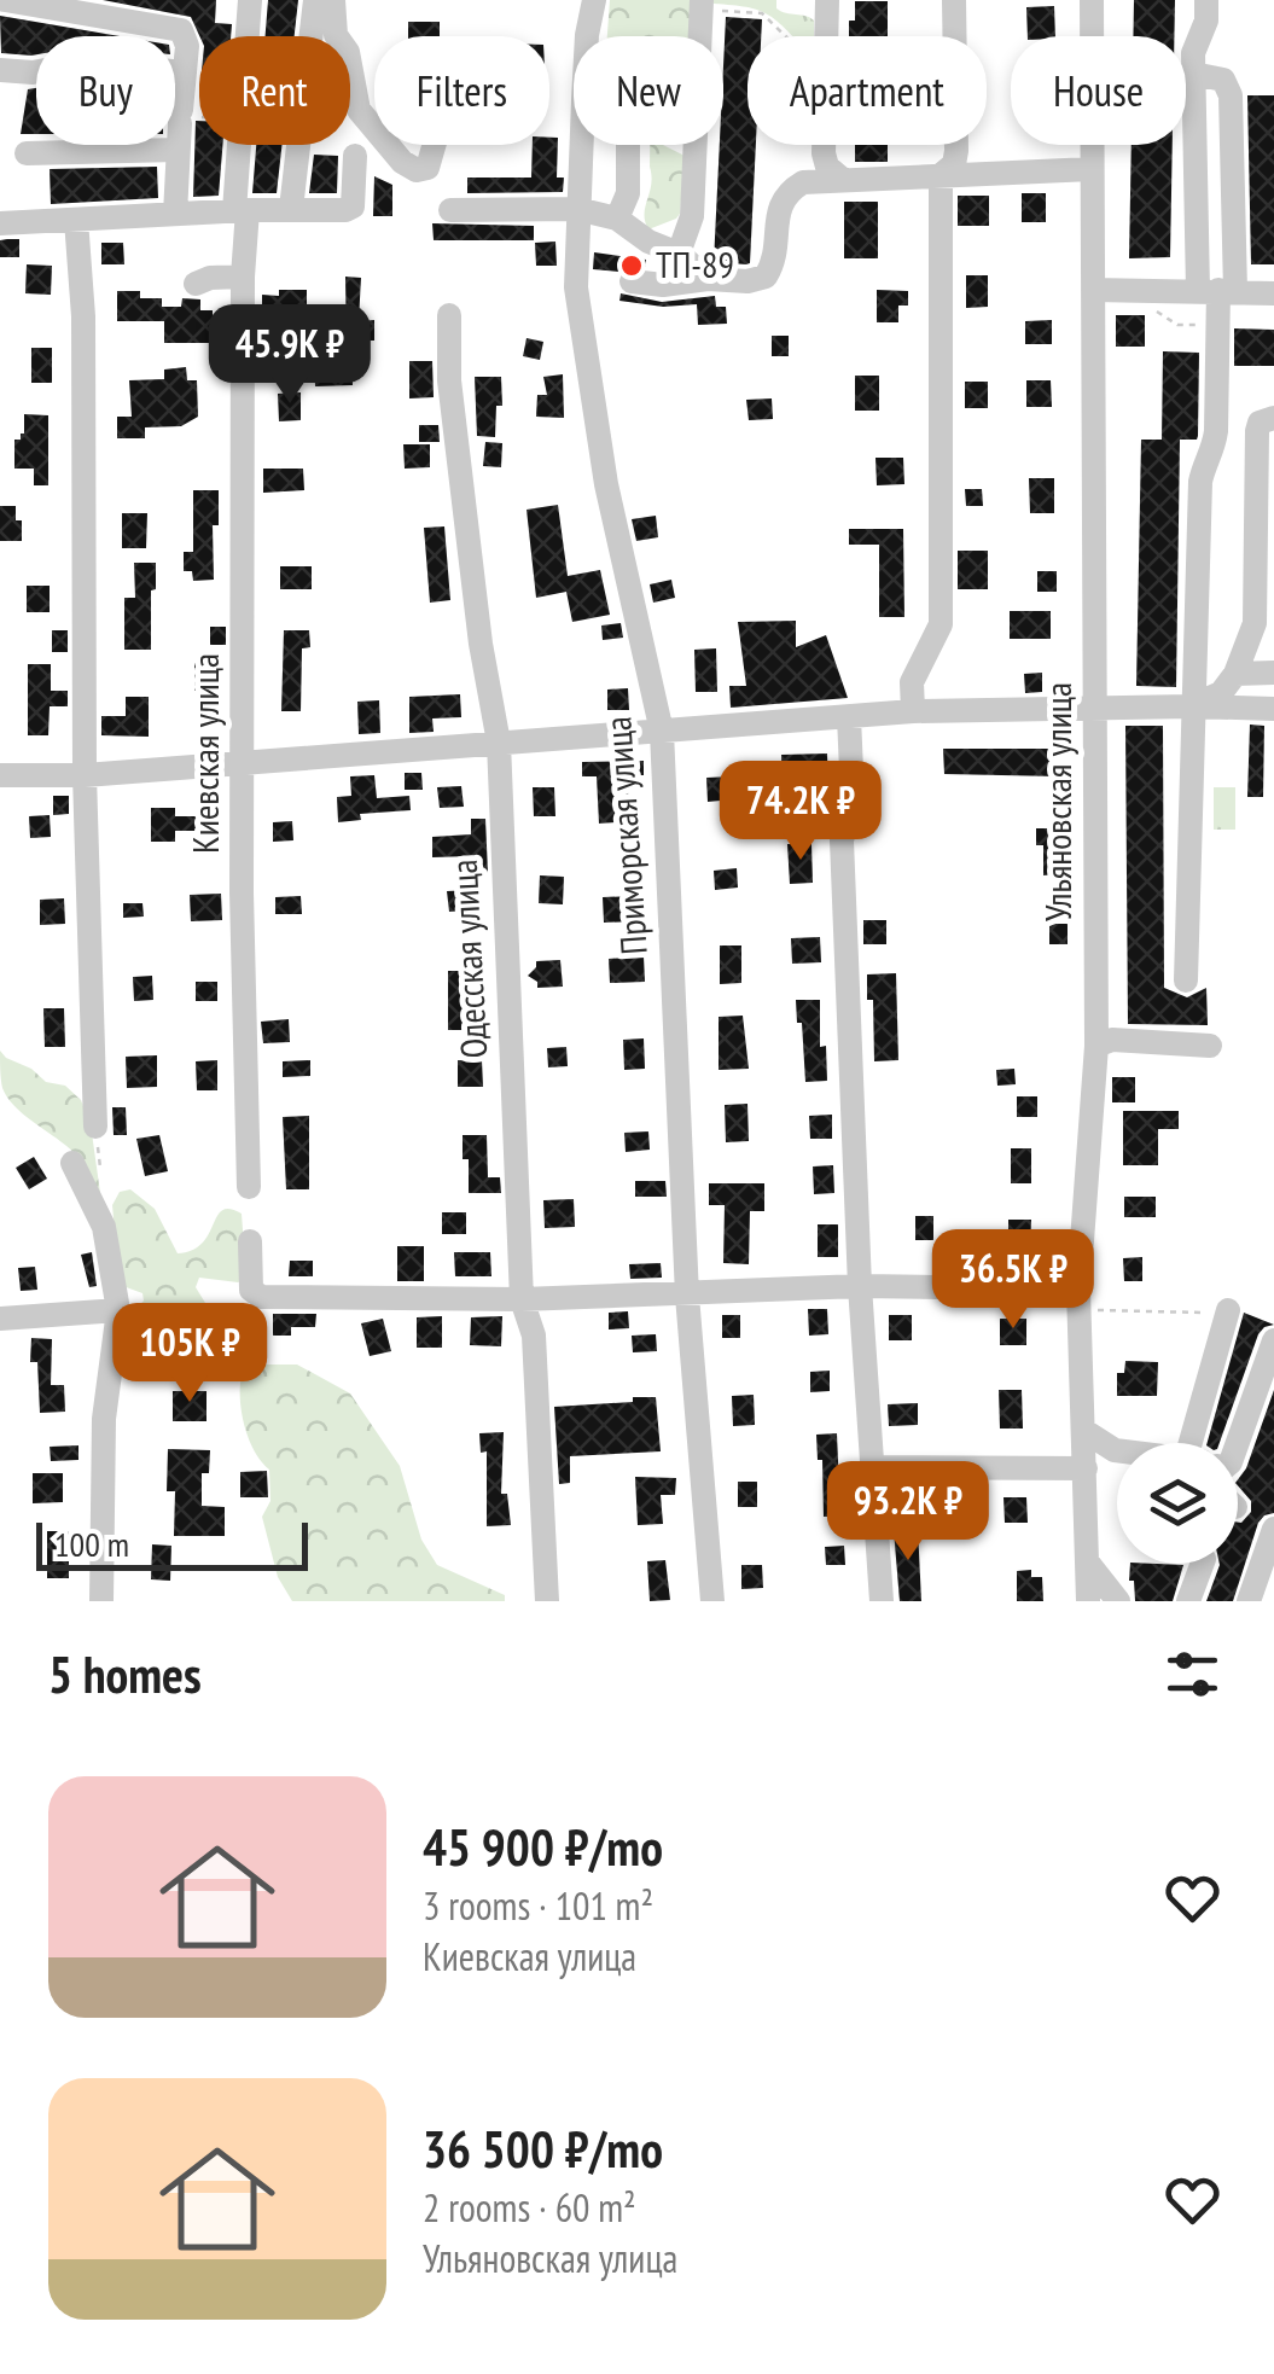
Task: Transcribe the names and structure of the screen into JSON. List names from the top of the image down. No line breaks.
{"streets":{"street":["Киевская улица","Ульяновская улица","Приморская улица","Одесская улица"]},"places":["ТП-89"],"scale_bar":"100 m","page":{"chip":["Buy","Rent","Filters","New","Apartment","House"],"price":["45.9K ₽","74.2K ₽","36.5K ₽","105K ₽","93.2K ₽"],"scale":"100 m","heading":"5 homes","list":[{"name":"45 900 ₽/mo","note":"3 rooms · 101 m² · Киевская улица"},{"name":"36 500 ₽/mo","note":"2 rooms · 60 m² · Ульяновская улица"}]}}
